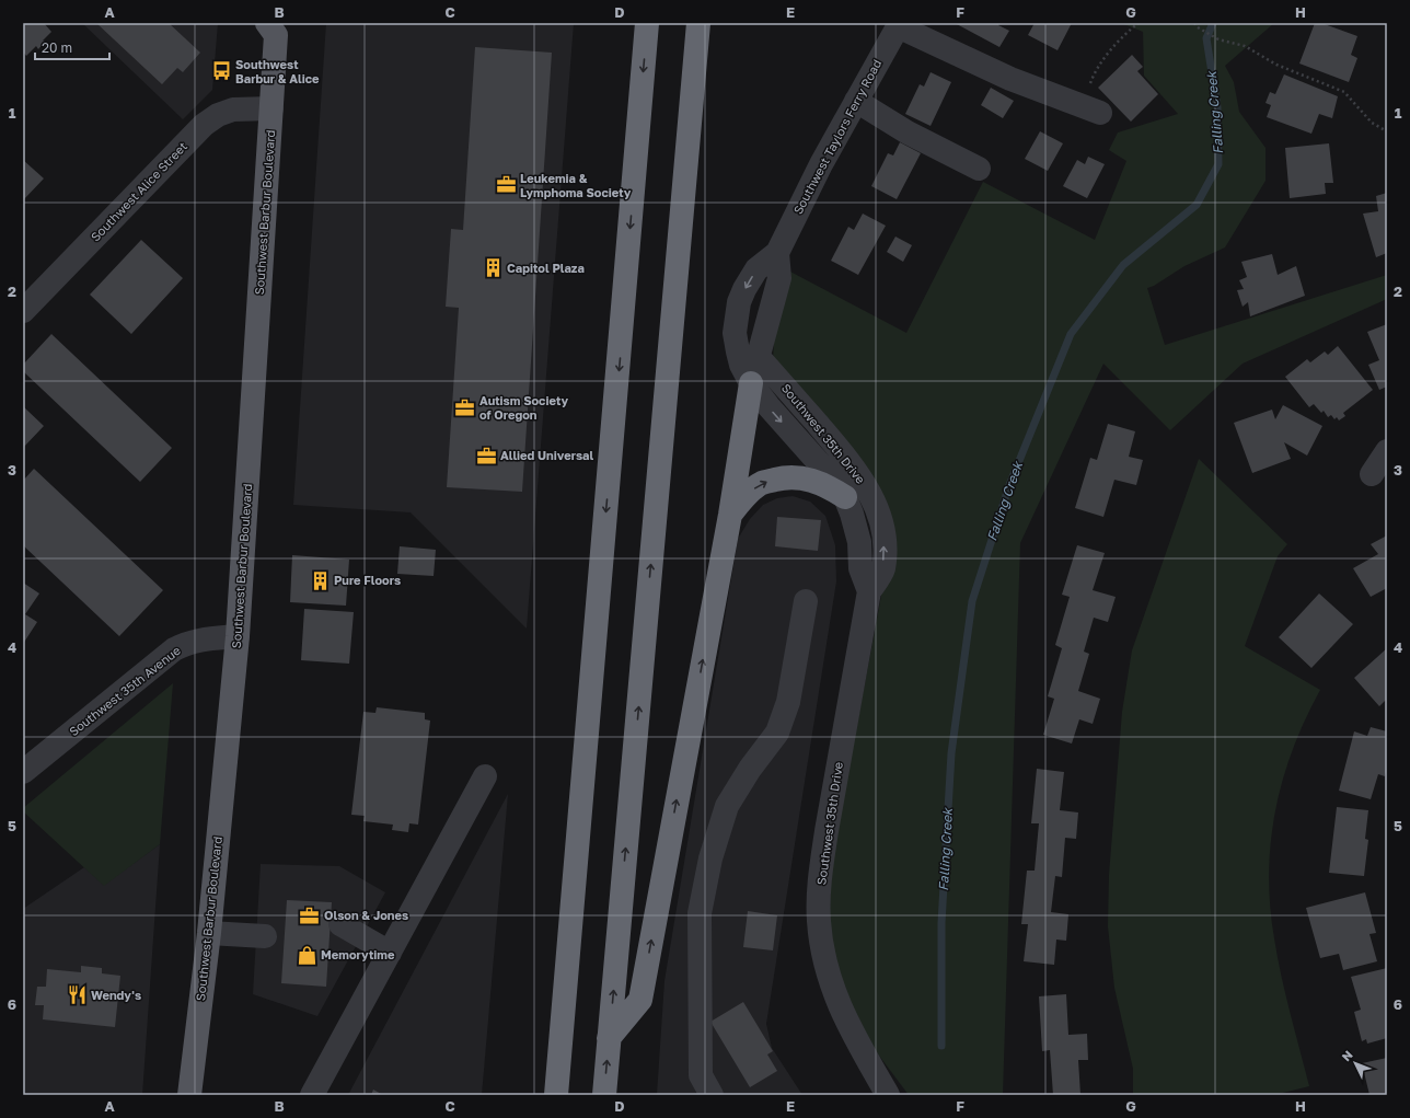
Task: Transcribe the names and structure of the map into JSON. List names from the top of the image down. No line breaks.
{"streets":{"main road":["Southwest Barbur Boulevard"],"street":["Southwest Taylors Ferry Road","Southwest Alice Street","Southwest 35th Drive","Southwest 35th Avenue"]},"crossings":[["Southwest Taylors Ferry Road","Southwest 35th Drive"],["Southwest Alice Street","Southwest Barbur Boulevard"],["Southwest Barbur Boulevard","Southwest 35th Avenue"]],"water":["Falling Creek"],"places":{"bus stop":["Southwest Barbur & Alice"],"office":["Leukemia & Lymphoma Society","Autism Society of Oregon","Allied Universal","Olson & Jones"],"building":["Capitol Plaza","Pure Floors"],"shop":["Memorytime"],"restaurant":["Wendy's"]},"scale_bar":"20 m","north":"top left","grid":{"columns":["A","B","C","D","E","F","G","H"],"rows":["1","2","3","4","5","6"]}}
